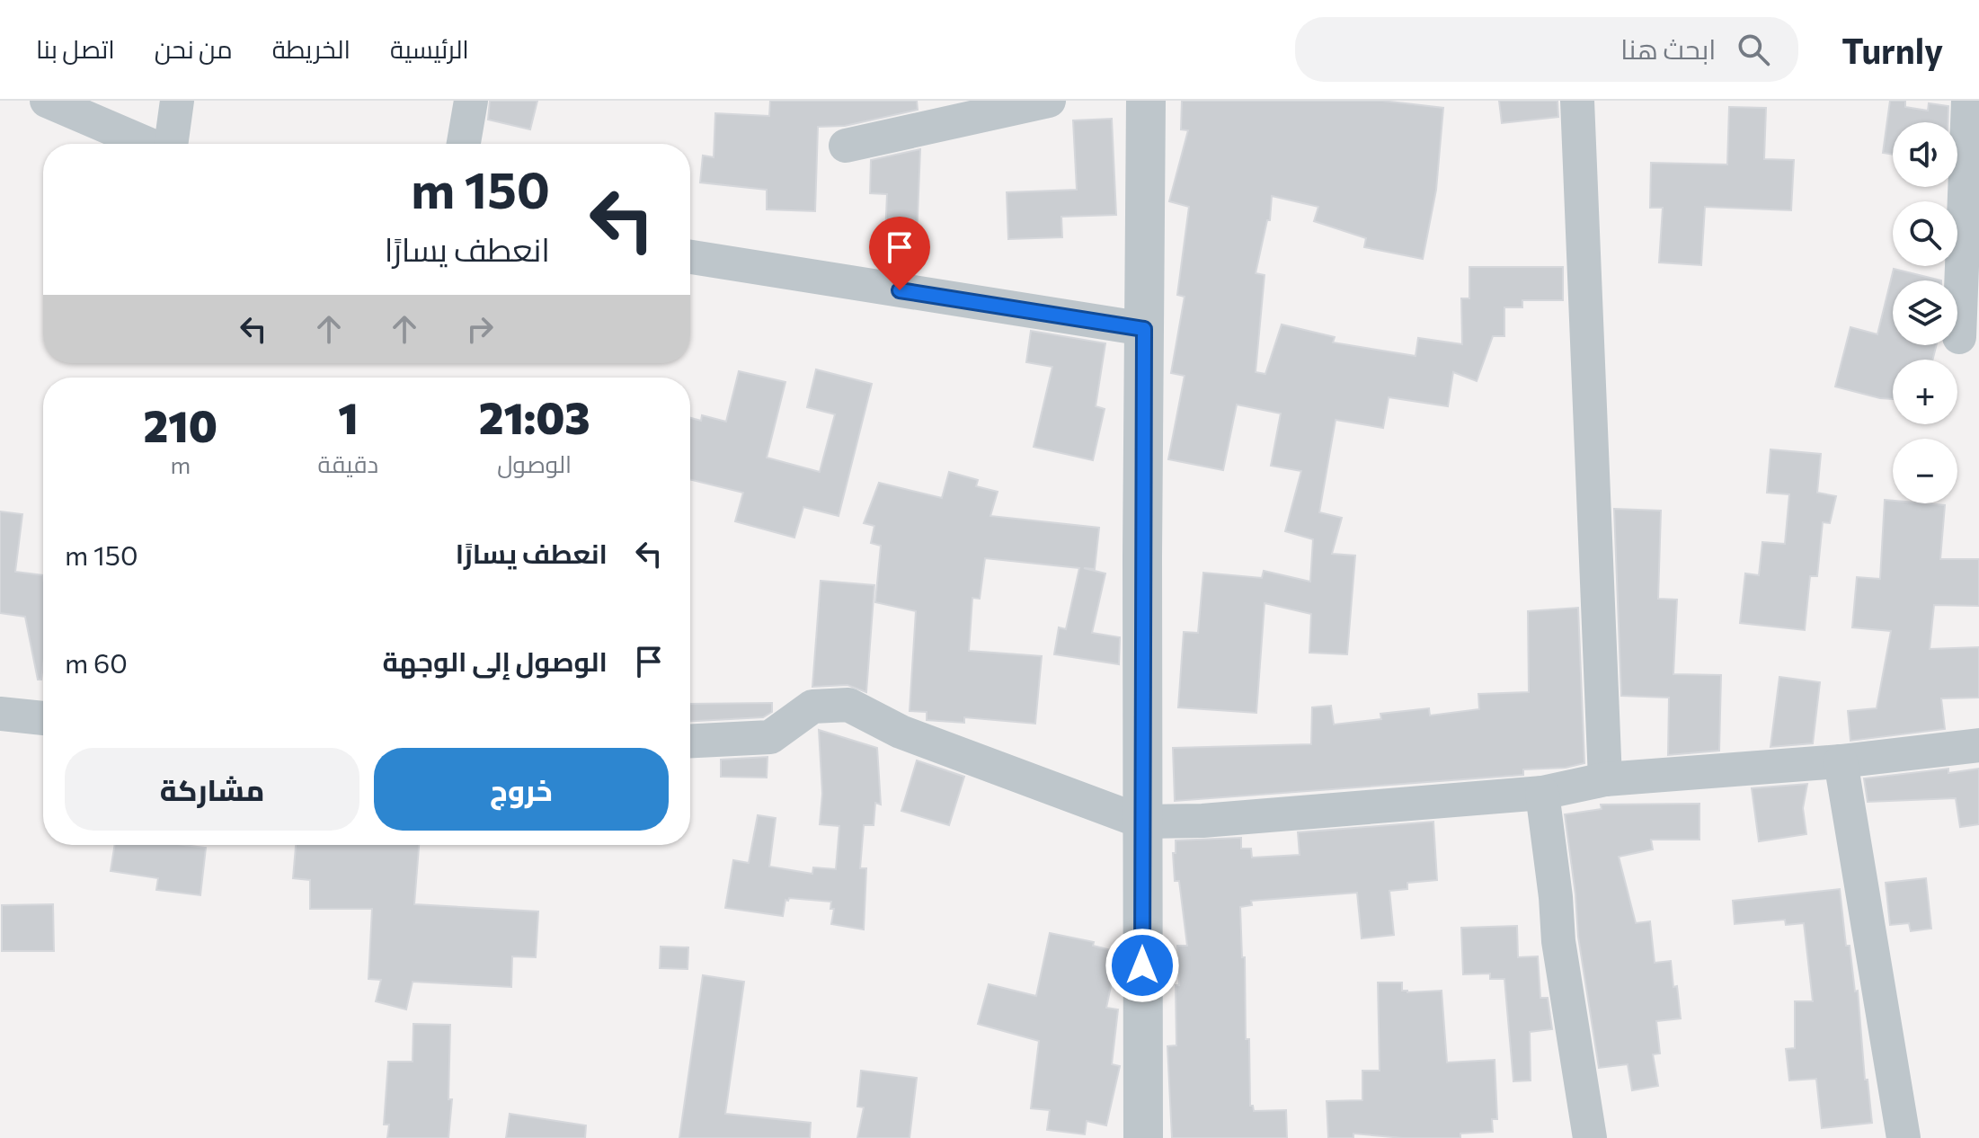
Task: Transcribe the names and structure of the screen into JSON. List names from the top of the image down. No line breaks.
{"page":{"header":"Turnly","search":"ابحث هنا","nav":["الرئيسية","الخريطة","من نحن","اتصل بنا"],"map_buttons":["+","−"],"turn":["150 m","انعطف يسارًا"],"eta":["21:03","الوصول","1","دقيقة","210","m"],"list":[{"name":"انعطف يسارًا","value":"150 m"},{"name":"الوصول إلى الوجهة","value":"60 m"}],"buttons":["خروج","مشاركة"]}}
